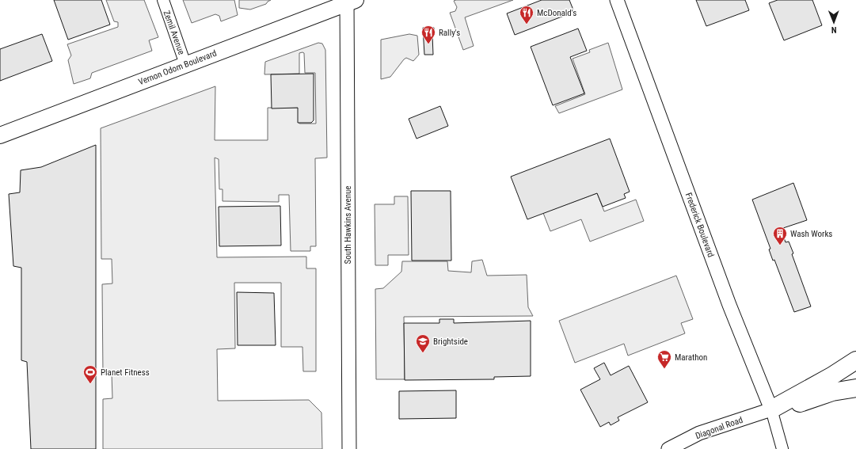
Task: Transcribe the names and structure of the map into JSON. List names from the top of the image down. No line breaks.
{"streets":{"main road":["Vernon Odom Boulevard"],"street":["Zemil Avenue","South Hawkins Avenue","Frederick Boulevard","Diagonal Road"]},"crossings":[["Zemil Avenue","Vernon Odom Boulevard"],["Vernon Odom Boulevard","South Hawkins Avenue"],["Frederick Boulevard","Diagonal Road"]],"places":{"restaurant":["McDonald's","Rally's"],"building":["Wash Works"],"school or university":["Brightside"],"supermarket":["Marathon"],"sports":["Planet Fitness"]},"north":"bottom"}
